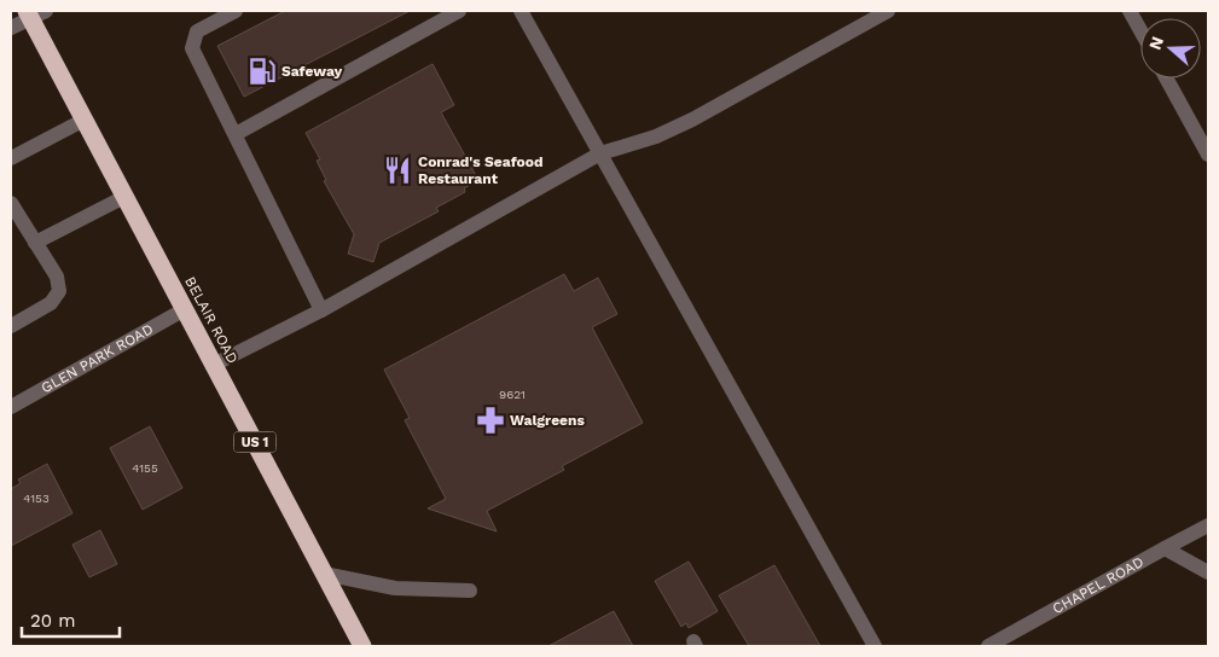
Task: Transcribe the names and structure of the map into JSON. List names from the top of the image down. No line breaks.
{"streets":{"highway":["BELAIR ROAD","US 1"],"street":["GLEN PARK ROAD","CHAPEL ROAD"]},"crossings":[["BELAIR ROAD","GLEN PARK ROAD"]],"places":{"fuel station":["Safeway"],"restaurant":["Conrad's Seafood Restaurant"],"pharmacy":["Walgreens"]},"house_numbers":["9621","4155","4153"],"scale_bar":"20 m","north":"left"}
